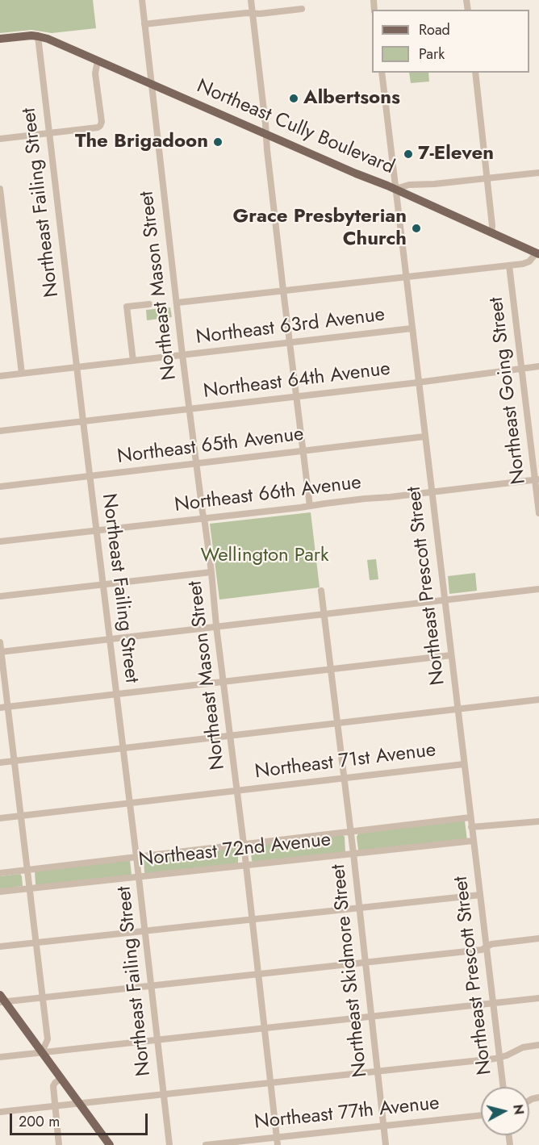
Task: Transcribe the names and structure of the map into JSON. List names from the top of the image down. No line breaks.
{"streets":{"main road":["Northeast Cully Boulevard"],"street":["Northeast Failing Street","Northeast Mason Street","Northeast 63rd Avenue","Northeast 64th Avenue","Northeast Going Street","Northeast 65th Avenue","Northeast 66th Avenue","Northeast Prescott Street","Northeast 71st Avenue","Northeast 72nd Avenue","Northeast Skidmore Street","Northeast 77th Avenue"]},"crossings":[["Northeast Cully Boulevard","Northeast Failing Street"],["Northeast Cully Boulevard","Northeast Mason Street"],["Northeast Cully Boulevard","Northeast Prescott Street"],["Northeast Failing Street","Northeast 63rd Avenue"],["Northeast Failing Street","Northeast 64th Avenue"],["Northeast Failing Street","Northeast 65th Avenue"],["Northeast Failing Street","Northeast 66th Avenue"],["Northeast Failing Street","Northeast 71st Avenue"],["Northeast Failing Street","Northeast 72nd Avenue"],["Northeast Mason Street","Northeast 63rd Avenue"],["Northeast Mason Street","Northeast 64th Avenue"],["Northeast Mason Street","Northeast 65th Avenue"],["Northeast Mason Street","Northeast 66th Avenue"],["Northeast Mason Street","Northeast 71st Avenue"],["Northeast Mason Street","Northeast 72nd Avenue"],["Northeast Mason Street","Northeast 77th Avenue"],["Northeast 63rd Avenue","Northeast Prescott Street"],["Northeast 64th Avenue","Northeast Going Street"],["Northeast 64th Avenue","Northeast Prescott Street"],["Northeast Going Street","Northeast 66th Avenue"],["Northeast 65th Avenue","Northeast Prescott Street"],["Northeast 66th Avenue","Northeast Prescott Street"],["Northeast Prescott Street","Northeast 71st Avenue"],["Northeast Prescott Street","Northeast 72nd Avenue"],["Northeast 71st Avenue","Northeast Skidmore Street"],["Northeast 72nd Avenue","Northeast Skidmore Street"],["Northeast Skidmore Street","Northeast 77th Avenue"]],"parks":["Wellington Park"],"places":["Albertsons","The Brigadoon","7-Eleven","Grace Presbyterian Church"],"legend":["Road","Park"],"scale_bar":"200 m","north":"right"}
